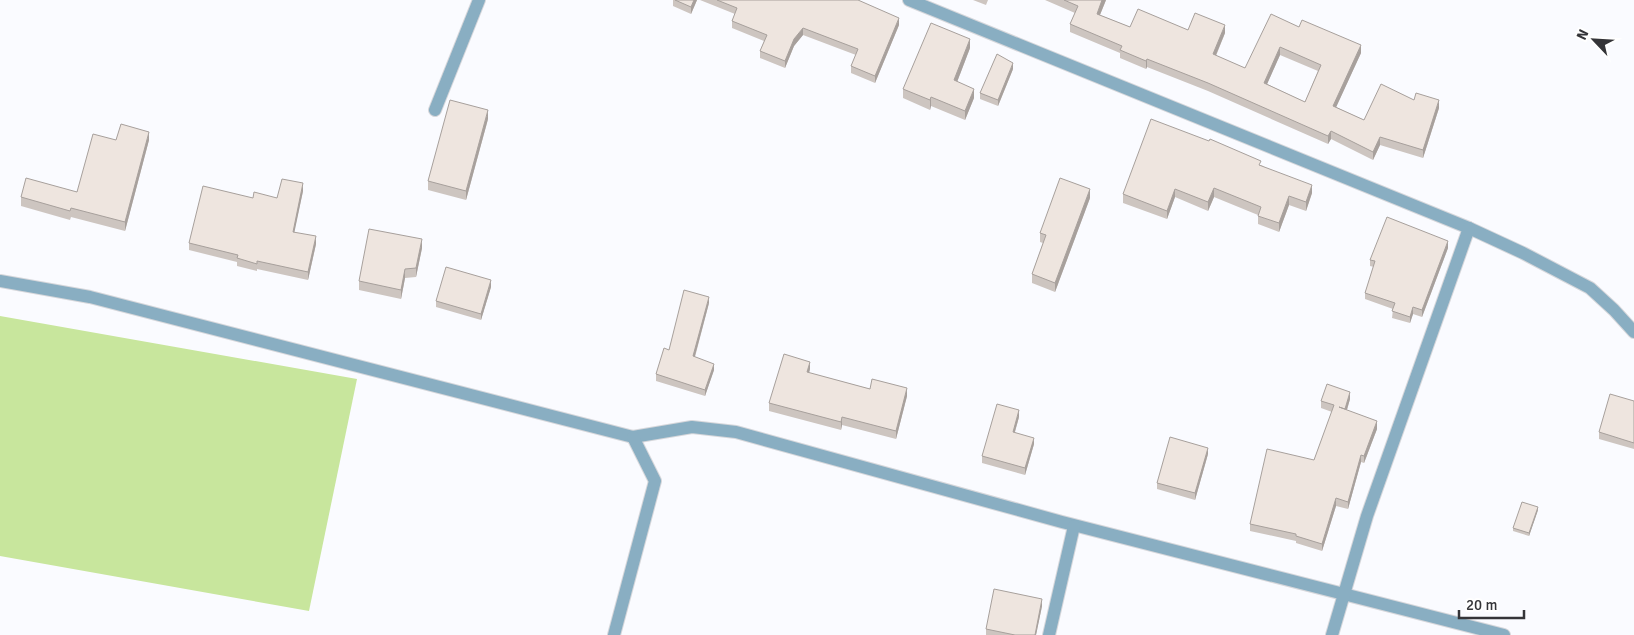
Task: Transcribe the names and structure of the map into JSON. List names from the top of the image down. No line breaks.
{"scale_bar":"20 m","north":"top left"}
